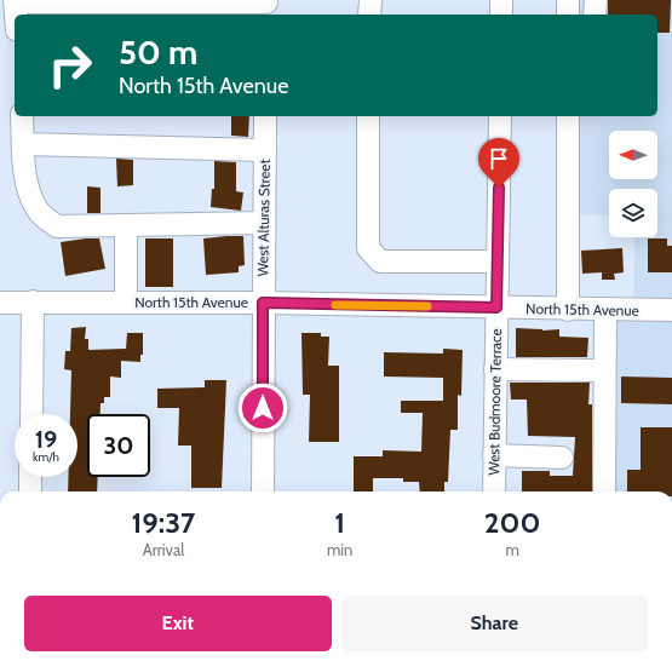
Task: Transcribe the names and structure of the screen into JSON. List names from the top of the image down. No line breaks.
{"streets":{"street":["West Alturas Street","North 15th Avenue","West Budmoore Terrace"]},"crossings":[["West Alturas Street","North 15th Avenue"],["North 15th Avenue","West Budmoore Terrace"]],"north":"left","page":{"turn":["50 m","North 15th Avenue"],"speed":"19 km/h","limit":"30","eta":["19:37","Arrival","1","min","200","m"],"buttons":["Exit","Share"]}}
